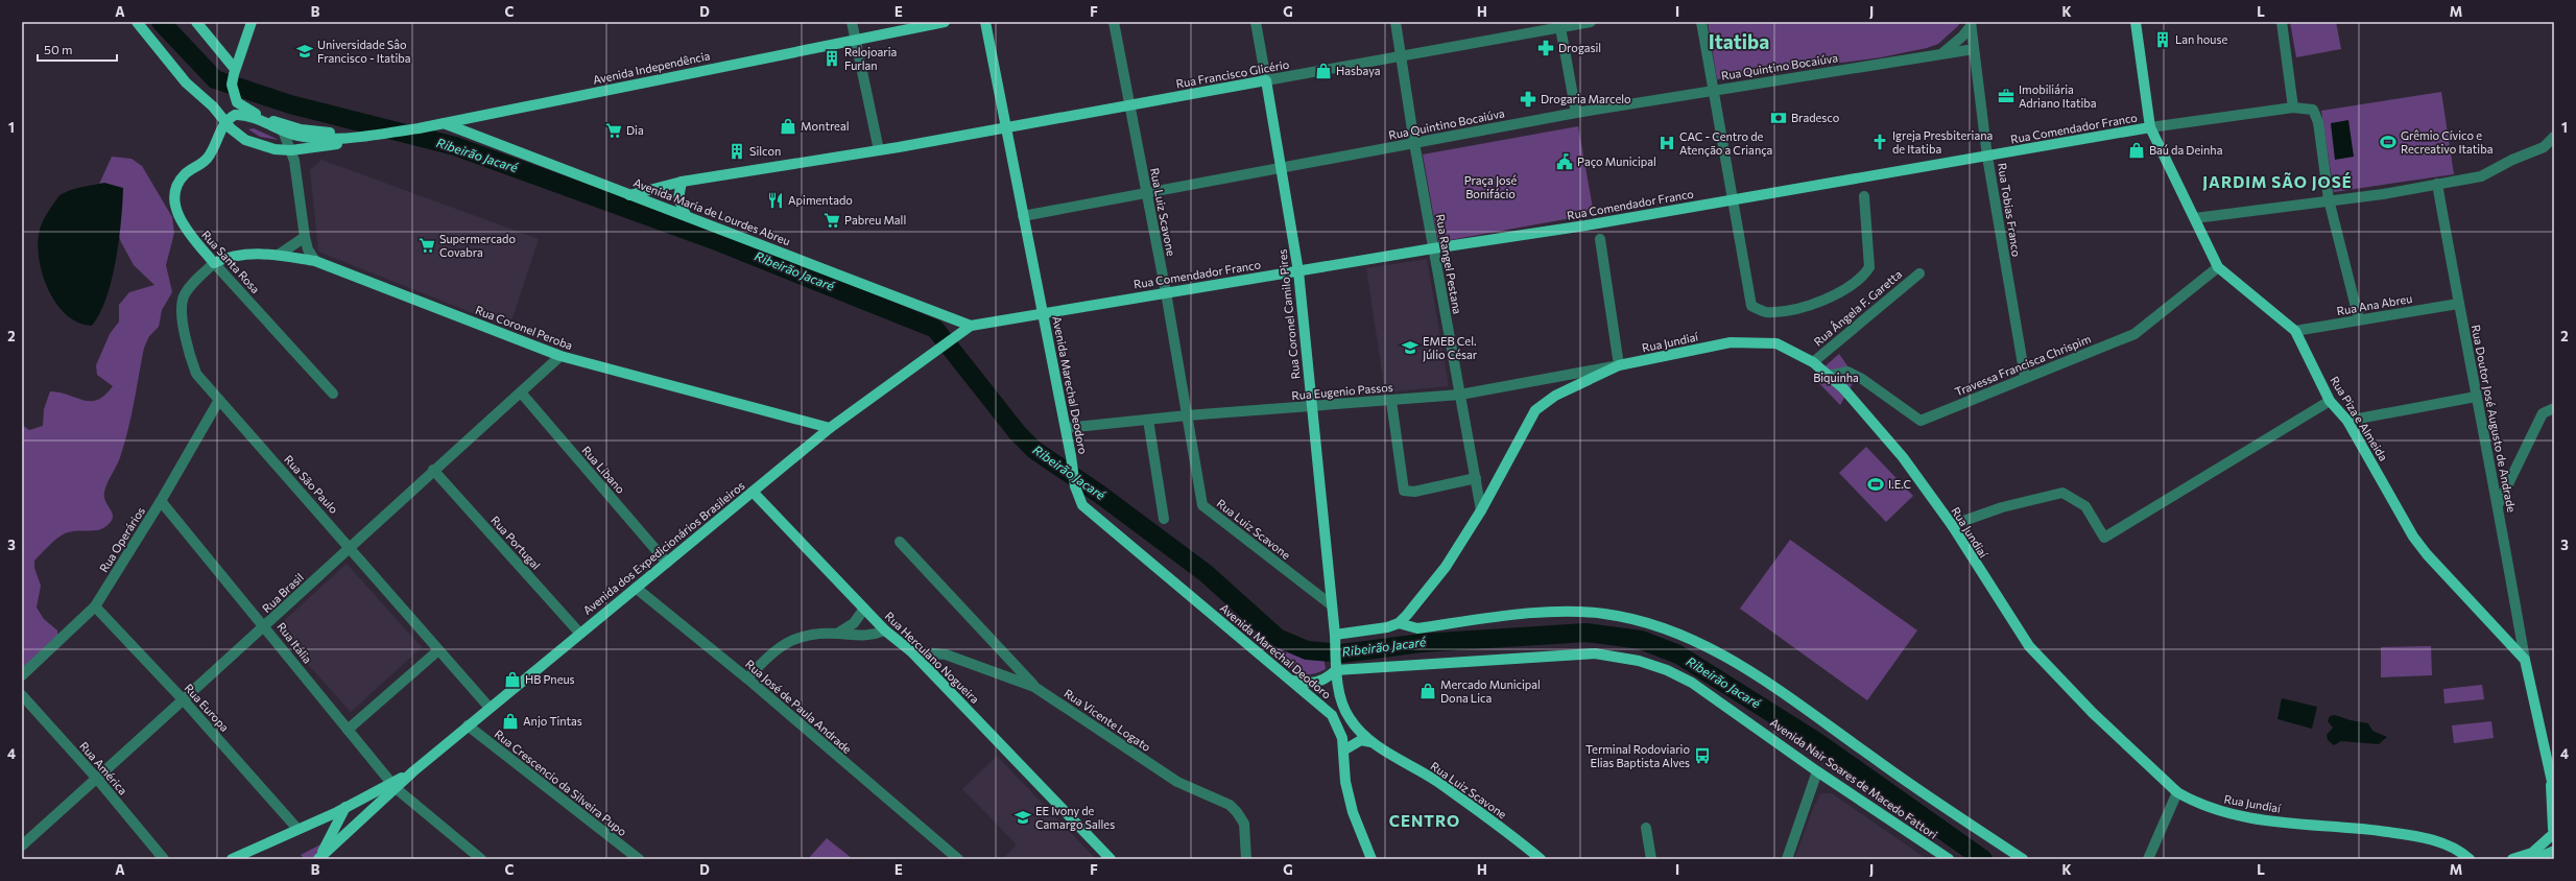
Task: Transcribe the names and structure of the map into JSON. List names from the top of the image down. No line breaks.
{"streets":{"main road":["Avenida Independência","Rua Francisco Glicério","Rua Comendador Franco","Avenida Maria de Lourdes Abreu","Rua Luiz Scavone","Rua Santa Rosa","Rua Coronel Camilo Pires","Rua Coronel Peroba","Rua Jundiaí","Avenida Marechal Deodoro","Rua Piza e Almeida","Avenida dos Expedicionários Brasileiros","Rua Herculano Nogueira","Avenida Nair Soares de Macedo Fattori"],"street":["Rua Quintino Bocaiúva","Rua Tobias Franco","Rua Rangel Pestana","Rua Ana Abreu","Rua Ângela F. Garetta","Travessa Francisca Chrispim","Rua Eugenio Passos","Rua Doutor José Augusto de Andrade","Rua Líbano","Rua São Paulo","Rua Operários","Rua Portugal","Rua Brasil","Rua Itália","Rua José de Paula Andrade","Rua Europa","Rua Vicente Logato","Rua América","Rua Crescencio da Silveira Pupo"]},"crossings":[["Rua Quintino Bocaiúva","Rua Tobias Franco"],["Rua Quintino Bocaiúva","Rua Luiz Scavone"],["Rua Quintino Bocaiúva","Rua Rangel Pestana"],["Rua Quintino Bocaiúva","Rua Coronel Camilo Pires"],["Rua Quintino Bocaiúva","Avenida Marechal Deodoro"],["Avenida Independência","Avenida Maria de Lourdes Abreu"],["Avenida Independência","Rua Santa Rosa"],["Rua Francisco Glicério","Avenida Maria de Lourdes Abreu"],["Rua Francisco Glicério","Rua Luiz Scavone"],["Rua Francisco Glicério","Rua Rangel Pestana"],["Rua Francisco Glicério","Rua Coronel Camilo Pires"],["Rua Francisco Glicério","Avenida Marechal Deodoro"],["Rua Comendador Franco","Rua Tobias Franco"],["Rua Comendador Franco","Avenida Maria de Lourdes Abreu"],["Rua Comendador Franco","Rua Luiz Scavone"],["Rua Comendador Franco","Rua Rangel Pestana"],["Rua Comendador Franco","Rua Coronel Camilo Pires"],["Rua Comendador Franco","Avenida Marechal Deodoro"],["Rua Comendador Franco","Rua Piza e Almeida"],["Rua Comendador Franco","Avenida dos Expedicionários Brasileiros"],["Rua Tobias Franco","Travessa Francisca Chrispim"],["Avenida Maria de Lourdes Abreu","Avenida dos Expedicionários Brasileiros"],["Rua Luiz Scavone","Rua Coronel Camilo Pires"],["Rua Luiz Scavone","Rua Eugenio Passos"],["Rua Luiz Scavone","Avenida Nair Soares de Macedo Fattori"],["Rua Santa Rosa","Rua Coronel Peroba"],["Rua Santa Rosa","Rua São Paulo"],["Rua Rangel Pestana","Rua Jundiaí"],["Rua Rangel Pestana","Rua Eugenio Passos"],["Rua Ana Abreu","Rua Piza e Almeida"],["Rua Ana Abreu","Rua Doutor José Augusto de Andrade"],["Rua Ângela F. Garetta","Rua Jundiaí"],["Rua Coronel Camilo Pires","Rua Eugenio Passos"],["Rua Coronel Peroba","Rua São Paulo"],["Rua Coronel Peroba","Avenida dos Expedicionários Brasileiros"],["Rua Coronel Peroba","Rua Brasil"],["Rua Jundiaí","Travessa Francisca Chrispim"],["Rua Jundiaí","Rua Eugenio Passos"],["Travessa Francisca Chrispim","Rua Piza e Almeida"],["Avenida Marechal Deodoro","Rua Eugenio Passos"],["Rua Piza e Almeida","Rua Doutor José Augusto de Andrade"],["Rua Líbano","Avenida dos Expedicionários Brasileiros"],["Rua Líbano","Rua Brasil"],["Rua São Paulo","Rua Operários"],["Rua São Paulo","Avenida dos Expedicionários Brasileiros"],["Rua São Paulo","Rua Brasil"],["Rua Operários","Rua Itália"],["Rua Operários","Rua Europa"],["Rua Portugal","Avenida dos Expedicionários Brasileiros"],["Rua Portugal","Rua Brasil"],["Avenida dos Expedicionários Brasileiros","Rua Itália"],["Avenida dos Expedicionários Brasileiros","Rua Herculano Nogueira"],["Avenida dos Expedicionários Brasileiros","Rua José de Paula Andrade"],["Avenida dos Expedicionários Brasileiros","Rua Crescencio da Silveira Pupo"],["Rua Brasil","Rua Itália"],["Rua Brasil","Rua Europa"],["Rua Brasil","Rua América"],["Rua Herculano Nogueira","Rua Vicente Logato"]],"districts":["Itatiba","JARDIM SÃO JOSÉ","CENTRO"],"water":["Ribeirão Jacaré"],"parks":["Praça José Bonifácio","Biquinha"],"places":{"building":["Lan house","Relojoaria Furlan","Silcon"],"pharmacy":["Drogasil","Drogaria Marcelo"],"school or university":["Universidade Sâo Francisco - Itatiba","EMEB Cel. Júlio César","EE Ivony de Camargo Salles"],"shop":["Hasbaya","Montreal","Baú da Deinha","HB Pneus","Mercado Municipal Dona Lica","Anjo Tintas"],"office":["Imobiliária Adriano Itatiba"],"bank":["Bradesco"],"supermarket":["Dia","Pabreu Mall","Supermercado Covabra"],"church":["Igreja Presbiteriana de Itatiba"],"sports":["Grêmio Cívico e Recreativo Itatiba","I.E.C"],"hospital":["CAC - Centro de Atenção a Criança"],"public building":["Paço Municipal"],"restaurant":["Apimentado"],"bus stop":["Terminal Rodoviario Elias Baptista Alves"]},"scale_bar":"50 m","grid":{"columns":["A","B","C","D","E","F","G","H","I","J","K","L","M"],"rows":["1","2","3","4"]}}
